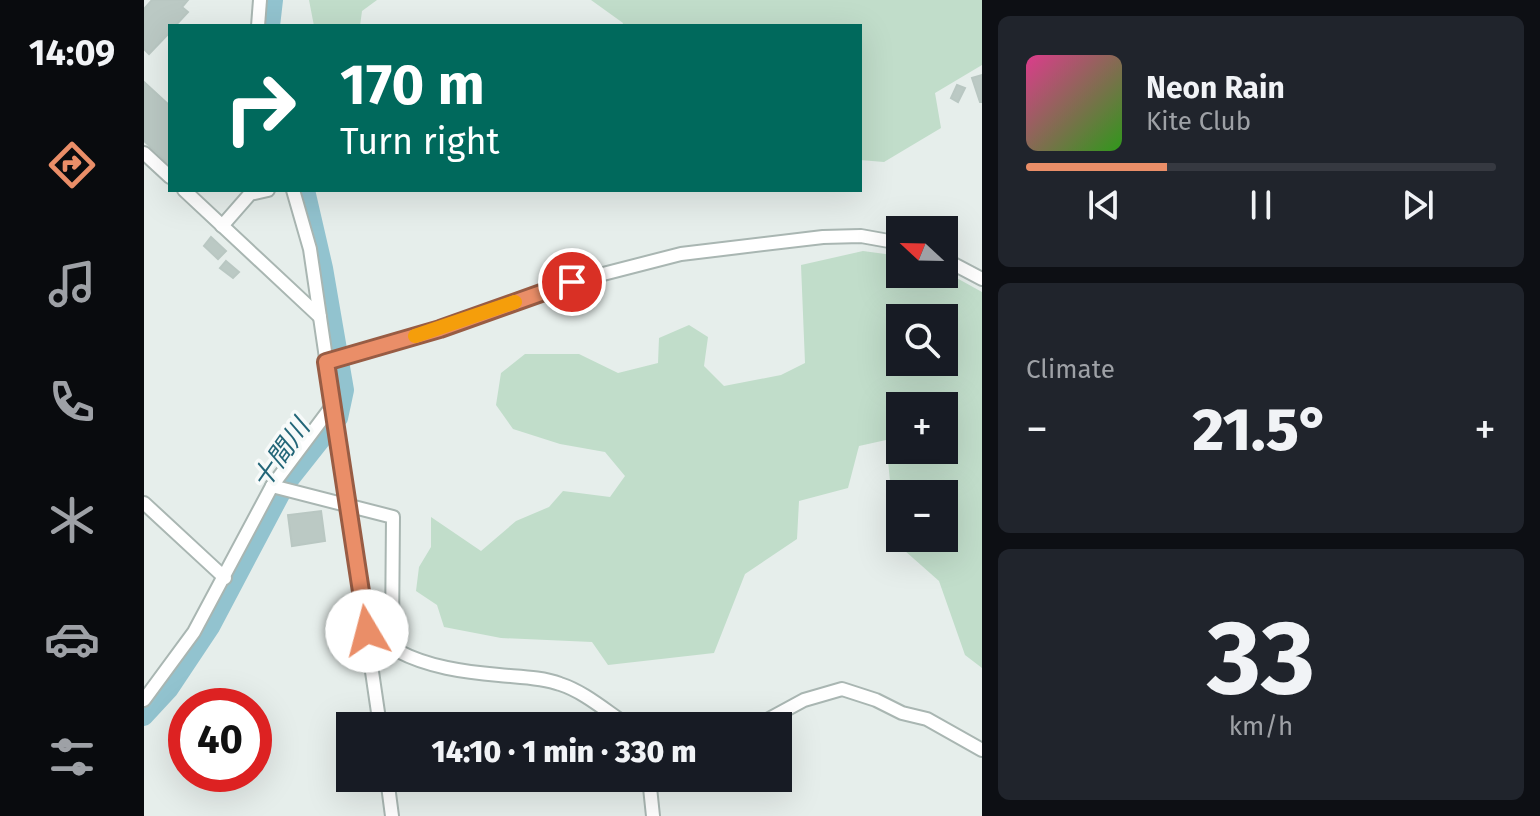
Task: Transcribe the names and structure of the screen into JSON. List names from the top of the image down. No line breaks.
{"water":["十間川"],"north":"left","page":{"tabs":"14:09","turn":["170 m","Turn right"],"song":["Neon Rain","Kite Club"],"map_buttons":["+","−"],"tile":["Climate",["33","km/h"]],"heat":["−","21.5°","+"],"limit":"40","trip":"14:10 · 1 min · 330 m"}}
